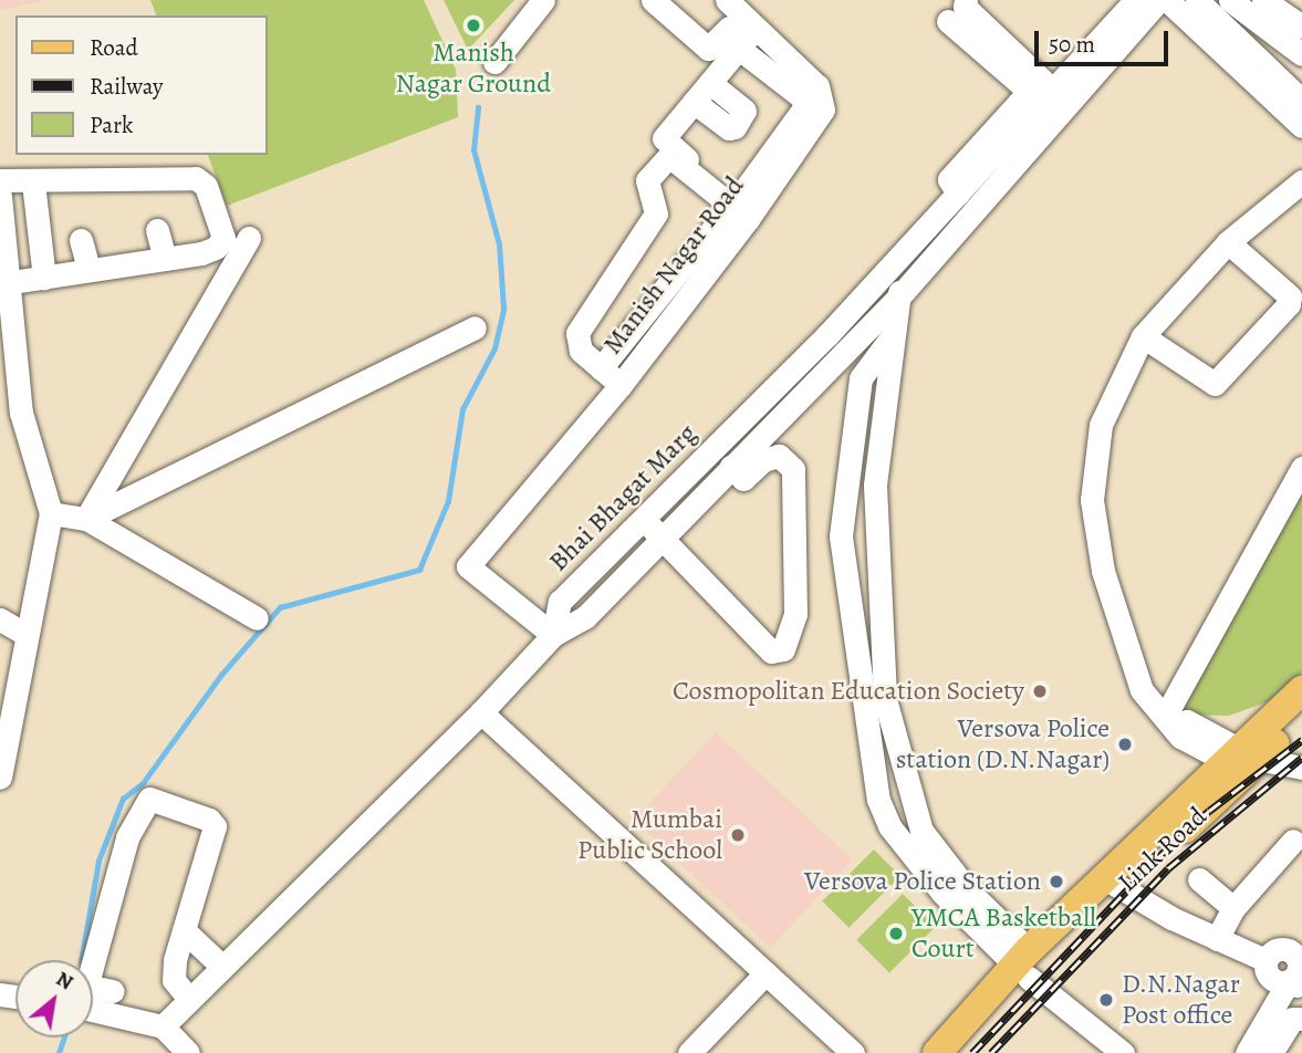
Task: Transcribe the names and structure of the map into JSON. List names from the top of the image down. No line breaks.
{"streets":{"street":["Manish Nagar Road","Bhai Bhagat Marg"]},"crossings":[["Manish Nagar Road","Bhai Bhagat Marg"]],"places":["Manish Nagar Ground","Cosmopolitan Education Society","Versova Police station (D.N.Nagar)","Mumbai Public School","Versova Police Station","YMCA Basketball Court","D.N.Nagar Post office"],"legend":["Road","Railway","Park"],"scale_bar":"50 m","north":"top right"}
